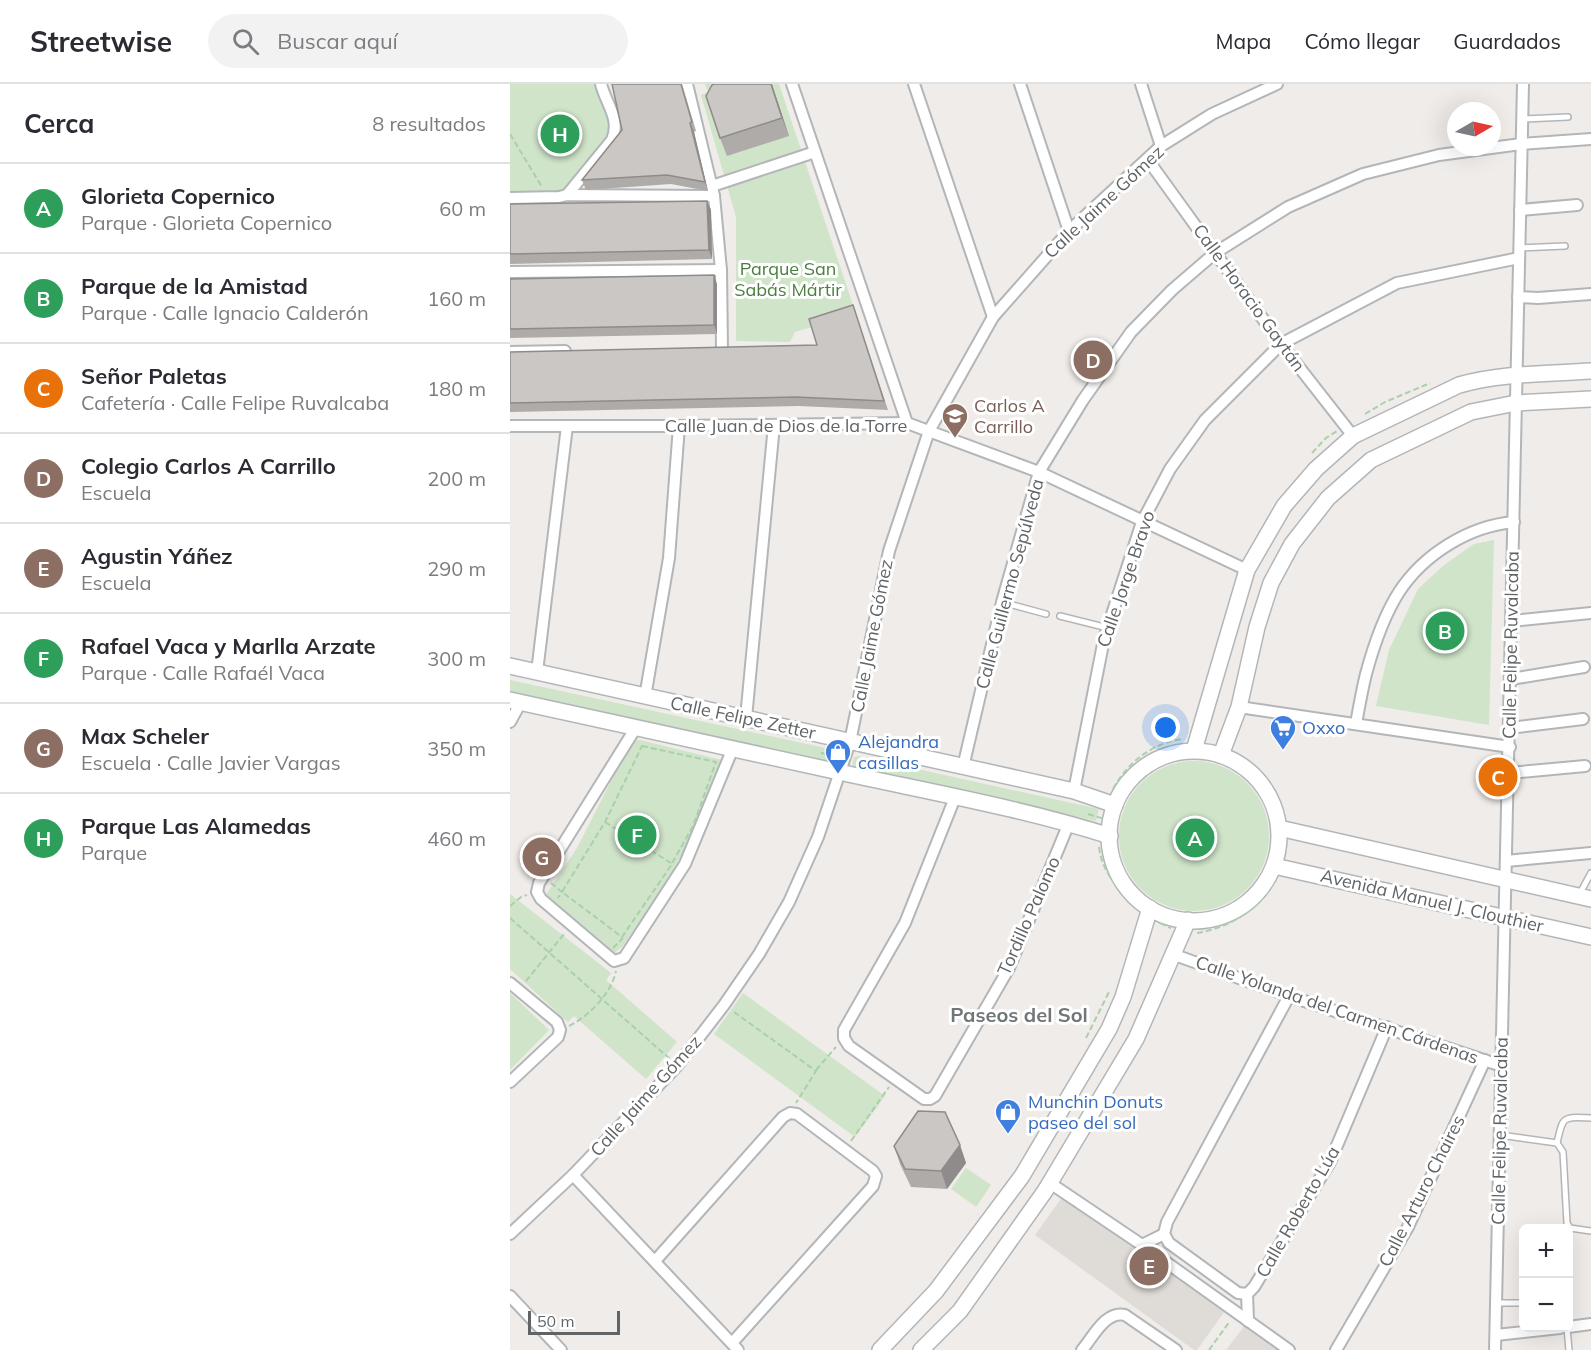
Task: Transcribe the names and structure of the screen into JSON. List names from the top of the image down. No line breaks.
{"streets":{"main road":["Calle Felipe Zetter","Avenida Manuel J. Clouthier"],"street":["Calle Jaime Gómez","Calle Horacio Gaytán","Calle Juan de Dios de la Torre","Calle Jorge Bravo","Calle Guillermo Sepúlveda","Calle Felipe Ruvalcaba","Tordillo Palomo","Calle Yolanda del Carmen Cárdenas","Calle Arturo Chaires","Calle Roberto Lúa"]},"crossings":[["Calle Jaime Gómez","Calle Horacio Gaytán"],["Calle Jaime Gómez","Calle Juan de Dios de la Torre"],["Calle Jaime Gómez","Calle Felipe Zetter"],["Calle Horacio Gaytán","Calle Jorge Bravo"],["Calle Horacio Gaytán","Calle Guillermo Sepúlveda"],["Calle Juan de Dios de la Torre","Calle Jorge Bravo"],["Calle Juan de Dios de la Torre","Calle Guillermo Sepúlveda"],["Calle Jorge Bravo","Calle Felipe Ruvalcaba"],["Calle Jorge Bravo","Calle Felipe Zetter"],["Calle Guillermo Sepúlveda","Calle Felipe Ruvalcaba"],["Calle Guillermo Sepúlveda","Calle Felipe Zetter"],["Calle Felipe Ruvalcaba","Avenida Manuel J. Clouthier"],["Calle Felipe Ruvalcaba","Calle Yolanda del Carmen Cárdenas"],["Calle Felipe Zetter","Avenida Manuel J. Clouthier"],["Calle Felipe Zetter","Tordillo Palomo"],["Calle Yolanda del Carmen Cárdenas","Calle Arturo Chaires"],["Calle Yolanda del Carmen Cárdenas","Calle Roberto Lúa"]],"districts":["Paseos del Sol"],"parks":["Parque San Sabás Mártir"],"places":{"school or university":["Carlos A Carrillo"],"supermarket":["Oxxo"],"shop":["Alejandra casillas","Munchin Donuts paseo del sol"]},"scale_bar":"50 m","north":"right","page":{"header":"Streetwise","search":"Buscar aquí","nav":["Mapa","Cómo llegar","Guardados"],"heading":["Cerca","8 resultados"],"pins":["H","D","B","C","F","A","G","E"],"list":[{"mark":"A","name":"Glorieta Copernico","note":"Parque · Glorieta Copernico","value":"60 m"},{"mark":"B","name":"Parque de la Amistad","note":"Parque · Calle Ignacio Calderón","value":"160 m"},{"mark":"C","name":"Señor Paletas","note":"Cafetería · Calle Felipe Ruvalcaba","value":"180 m"},{"mark":"D","name":"Colegio Carlos A Carrillo","note":"Escuela","value":"200 m"},{"mark":"E","name":"Agustin Yáñez","note":"Escuela","value":"290 m"},{"mark":"F","name":"Rafael Vaca y Marlla Arzate","note":"Parque · Calle Rafaél Vaca","value":"300 m"},{"mark":"G","name":"Max Scheler","note":"Escuela · Calle Javier Vargas","value":"350 m"},{"mark":"H","name":"Parque Las Alamedas","note":"Parque","value":"460 m"}],"map_buttons":["+","−"],"scale":"50 m"}}
